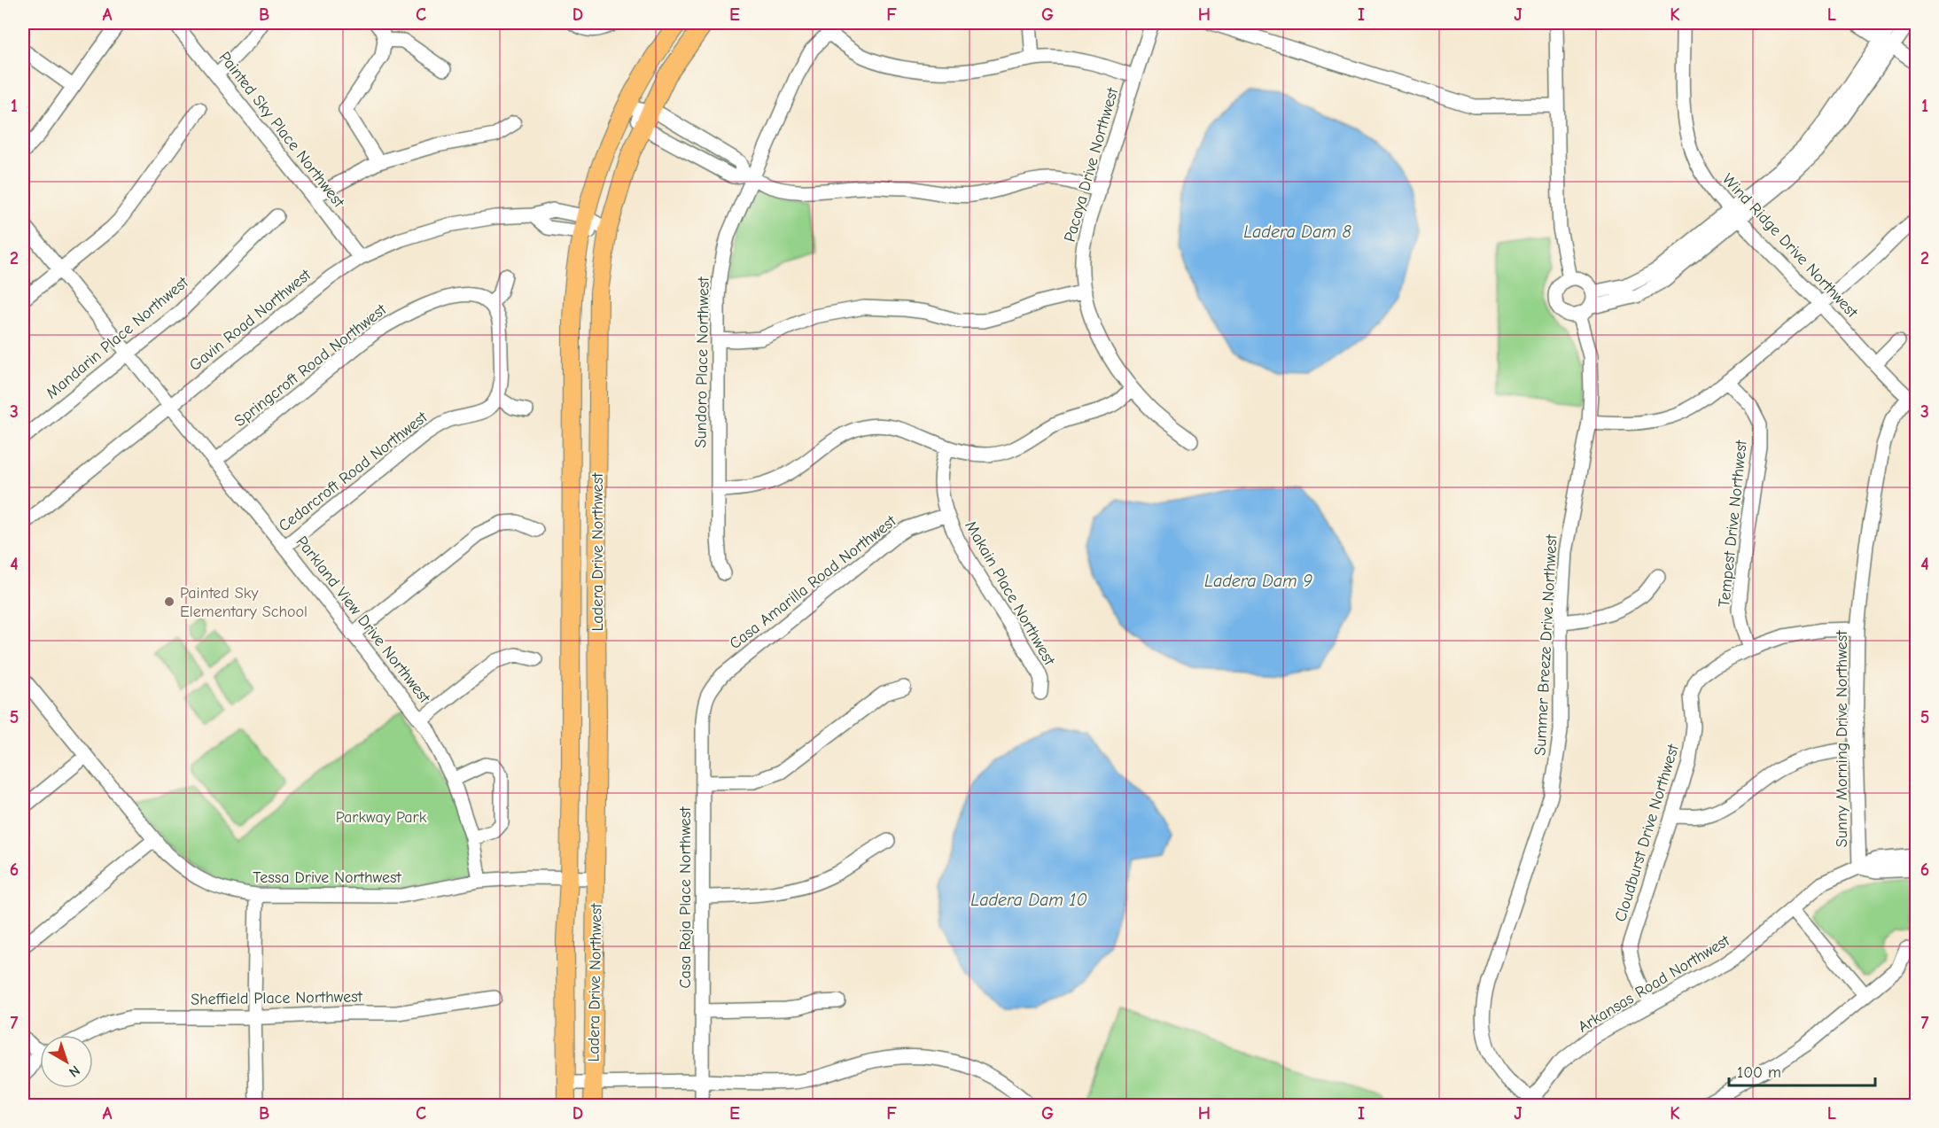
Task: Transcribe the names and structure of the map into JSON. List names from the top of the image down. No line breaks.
{"streets":{"main road":["Ladera Drive Northwest"],"street":["Painted Sky Place Northwest","Pacaya Drive Northwest","Wind Ridge Drive Northwest","Gavin Road Northwest","Mandarin Place Northwest","Sundoro Place Northwest","Springcroft Road Northwest","Cedarcroft Road Northwest","Tempest Drive Northwest","Casa Amarilla Road Northwest","Makain Place Northwest","Parkland View Drive Northwest","Summer Breeze Drive Northwest","Sunny Morning Drive Northwest","Cloudburst Drive Northwest","Tessa Drive Northwest","Casa Roja Place Northwest","Arkansas Road Northwest","Sheffield Place Northwest"]},"crossings":[["Painted Sky Place Northwest","Gavin Road Northwest"],["Wind Ridge Drive Northwest","Sunny Morning Drive Northwest"],["Gavin Road Northwest","Ladera Drive Northwest"],["Gavin Road Northwest","Parkland View Drive Northwest"],["Mandarin Place Northwest","Parkland View Drive Northwest"],["Springcroft Road Northwest","Parkland View Drive Northwest"],["Cedarcroft Road Northwest","Parkland View Drive Northwest"],["Tempest Drive Northwest","Cloudburst Drive Northwest"],["Ladera Drive Northwest","Tessa Drive Northwest"],["Casa Amarilla Road Northwest","Makain Place Northwest"],["Casa Amarilla Road Northwest","Casa Roja Place Northwest"],["Parkland View Drive Northwest","Tessa Drive Northwest"],["Summer Breeze Drive Northwest","Arkansas Road Northwest"],["Sunny Morning Drive Northwest","Cloudburst Drive Northwest"],["Sunny Morning Drive Northwest","Arkansas Road Northwest"],["Cloudburst Drive Northwest","Arkansas Road Northwest"]],"water":["Ladera Dam 8","Ladera Dam 9","Ladera Dam 10"],"parks":["Parkway Park"],"places":["Painted Sky Elementary School"],"scale_bar":"100 m","north":"bottom right","grid":{"columns":["A","B","C","D","E","F","G","H","I","J","K","L"],"rows":["1","2","3","4","5","6","7"]}}
